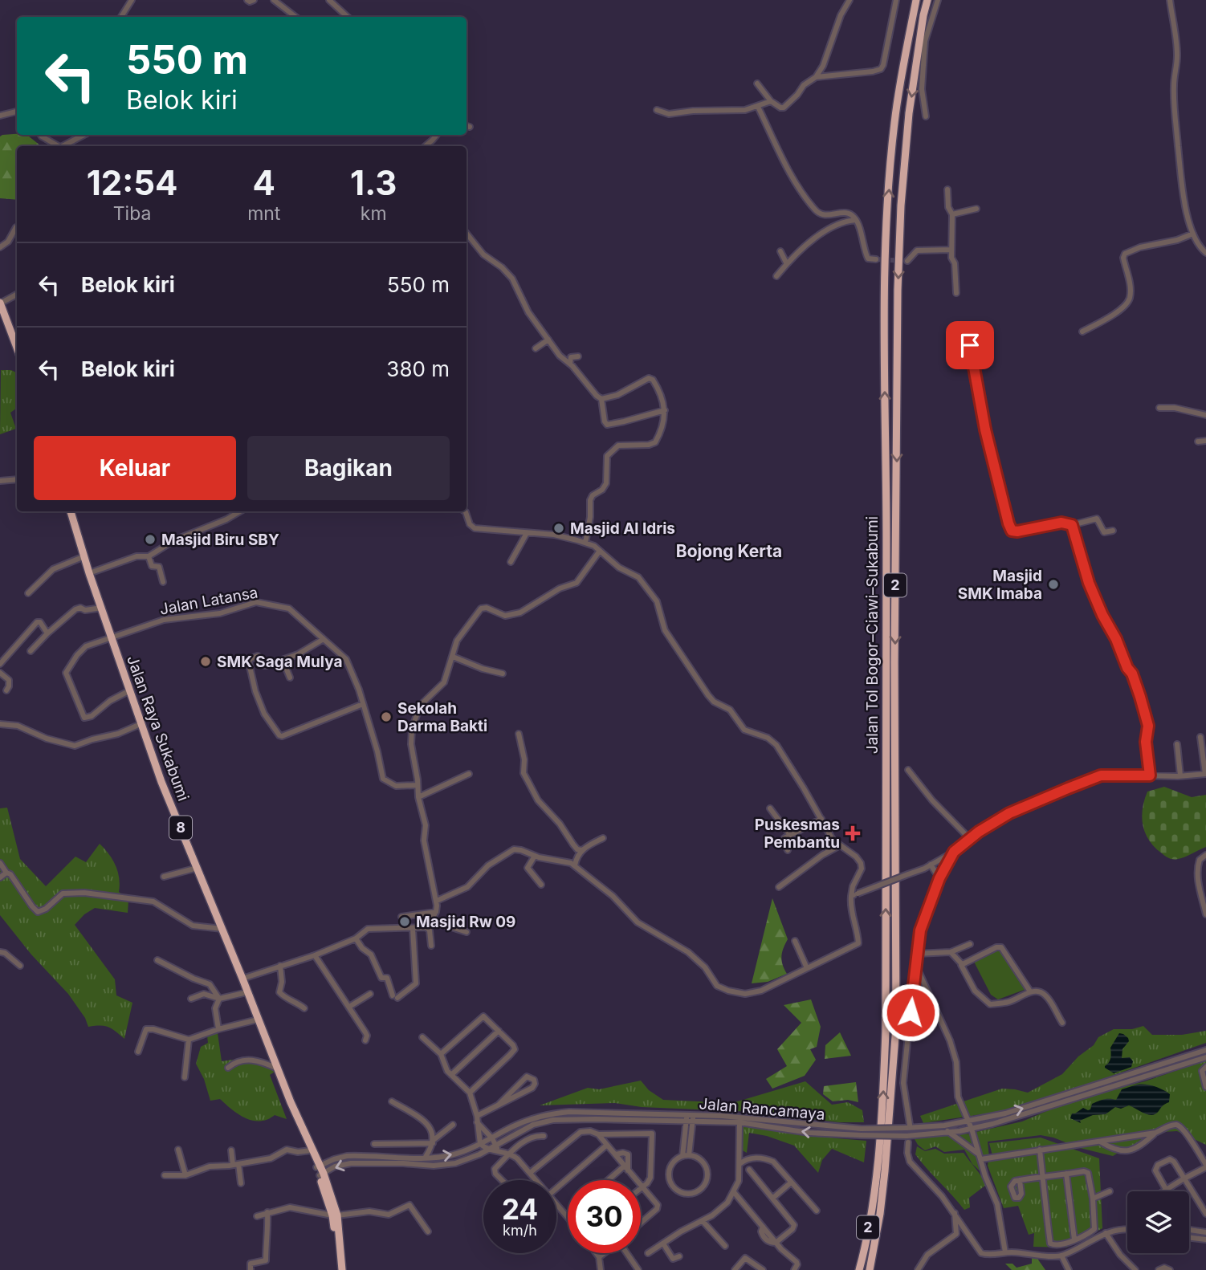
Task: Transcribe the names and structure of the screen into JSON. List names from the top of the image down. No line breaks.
{"streets":{"highway":["2","Jalan Tol Bogor–Ciawi–Sukabumi","Jalan Raya Sukabumi","8"],"street":["Jalan Latansa","Jalan Rancamaya"]},"crossings":[["Jalan Latansa","Jalan Raya Sukabumi"],["Jalan Raya Sukabumi","Jalan Rancamaya"]],"districts":["Bojong Kerta"],"places":{"other":["Masjid Al Idris","Masjid Biru SBY","Masjid SMK Imaba","SMK Saga Mulya","Sekolah Darma Bakti","Masjid Rw 09"],"health":["Puskesmas Pembantu"]},"page":{"turn":["550 m","Belok kiri"],"eta":["12:54","Tiba","4","mnt","1.3","km"],"list":[{"name":"Belok kiri","value":"550 m"},{"name":"Belok kiri","value":"380 m"}],"buttons":["Keluar","Bagikan"],"speed":"24 km/h","limit":"30"}}
